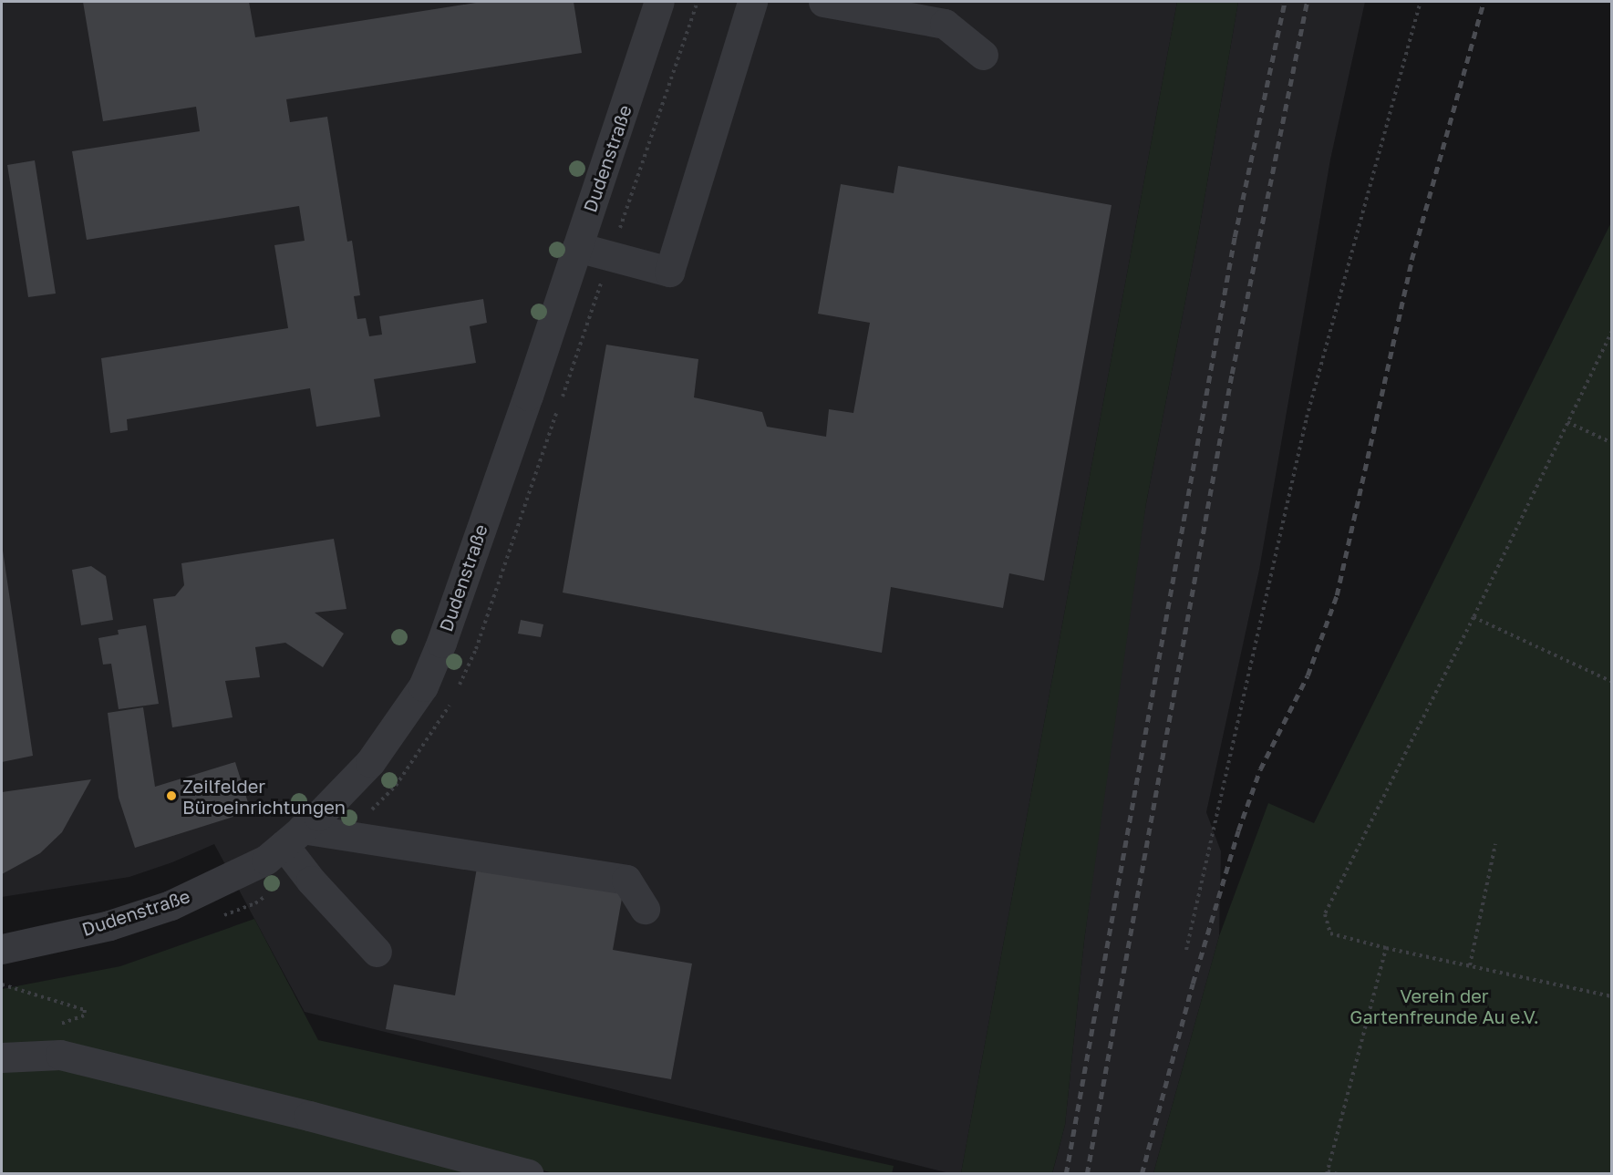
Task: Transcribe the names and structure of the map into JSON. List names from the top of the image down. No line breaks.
{"streets":{"street":["Dudenstraße"]},"parks":["Verein der Gartenfreunde Au e.V."],"places":["Zeilfelder Büroeinrichtungen"]}
